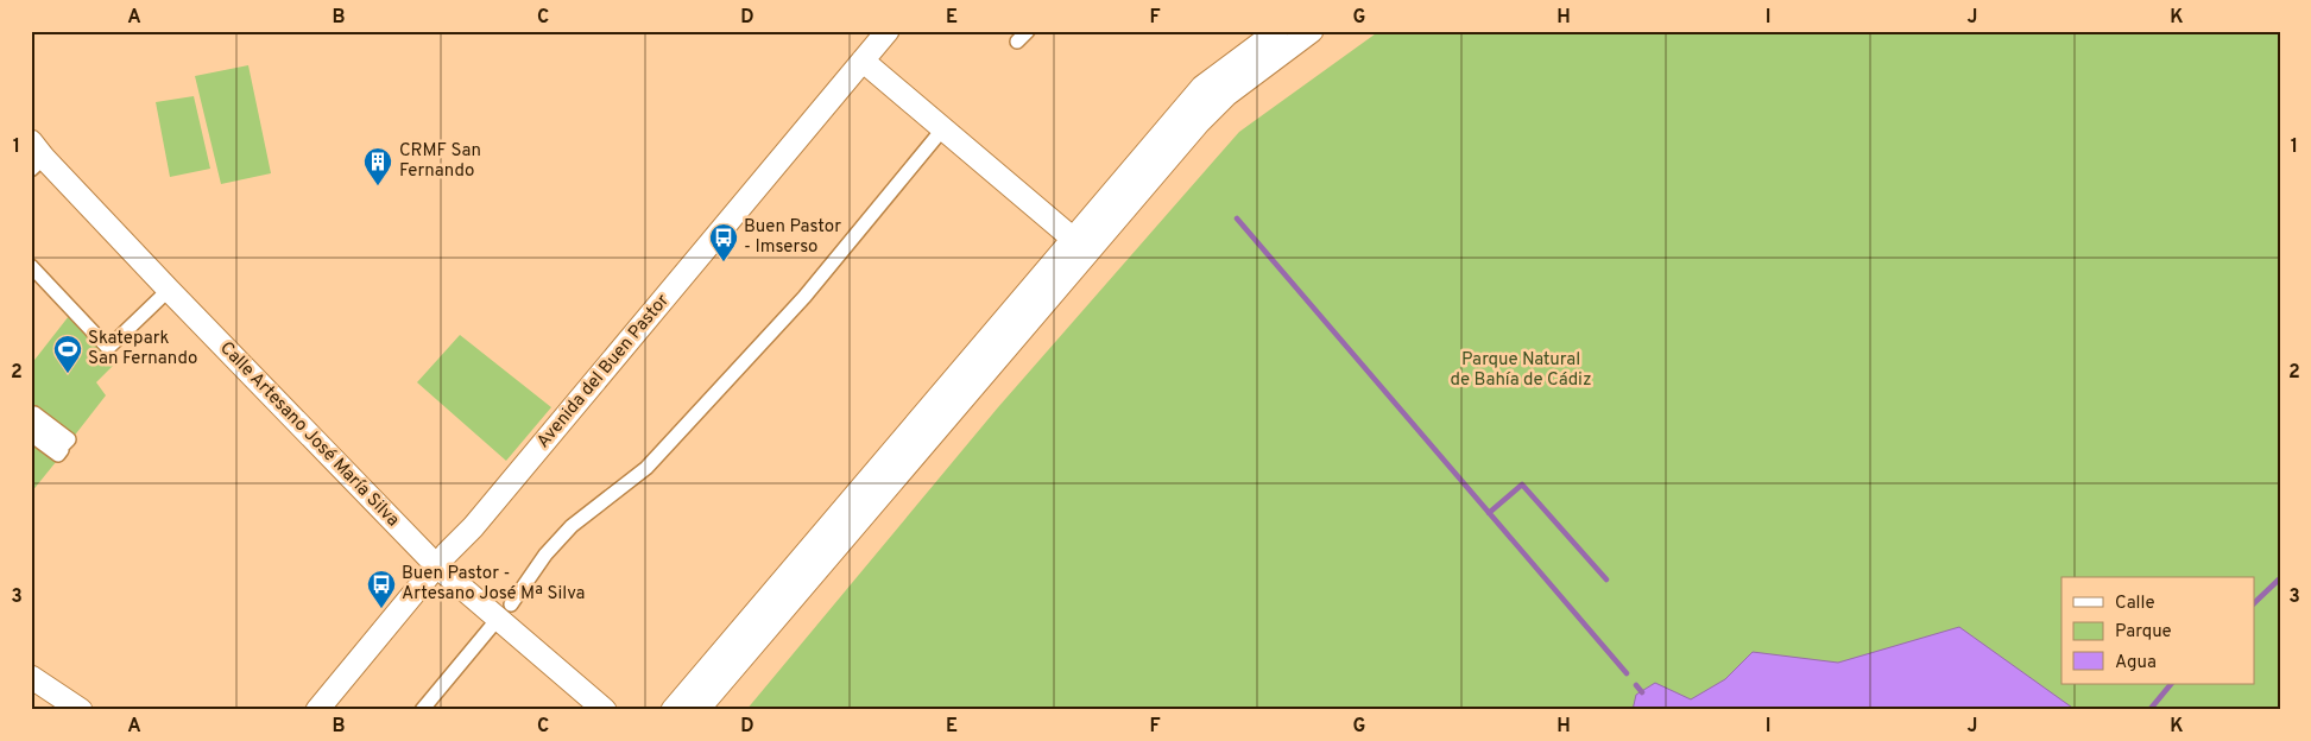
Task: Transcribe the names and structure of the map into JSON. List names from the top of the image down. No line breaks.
{"streets":{"street":["Avenida del Buen Pastor","Calle Artesano José María Silva"]},"crossings":[["Avenida del Buen Pastor","Calle Artesano José María Silva"]],"parks":["Parque Natural de Bahía de Cádiz"],"places":{"building":["CRMF San Fernando"],"bus stop":["Buen Pastor - Imserso","Buen Pastor - Artesano José Mª Silva"],"sports":["Skatepark San Fernando"]},"legend":["Calle","Parque","Agua"],"grid":{"columns":["A","B","C","D","E","F","G","H","I","J","K"],"rows":["1","2","3"]}}
